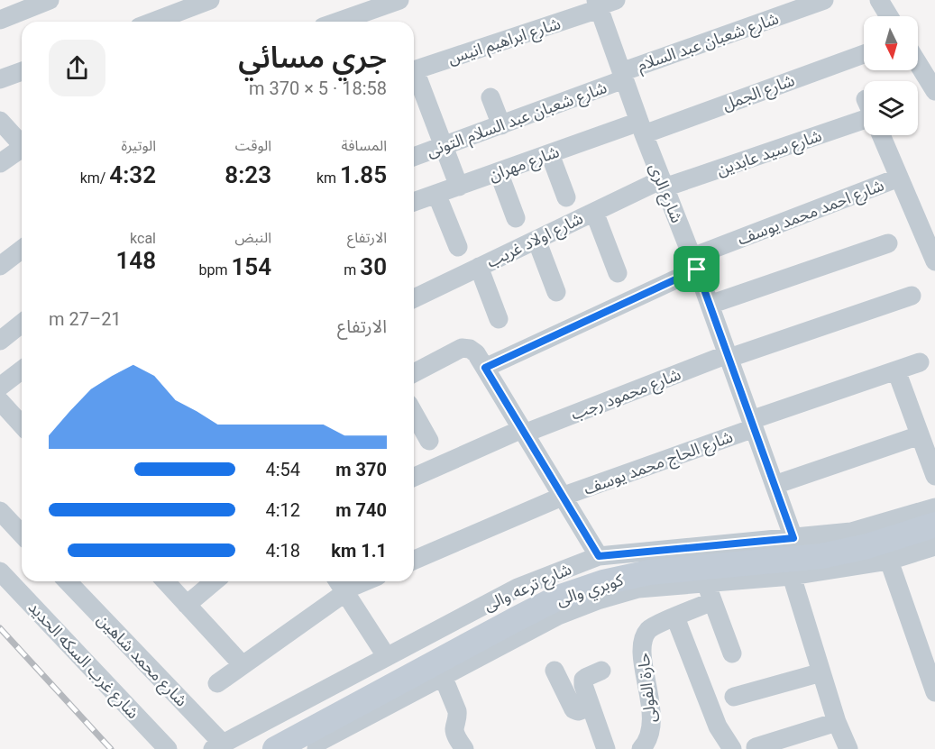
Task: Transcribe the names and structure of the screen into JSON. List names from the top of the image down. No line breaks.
{"streets":{"main road":["كوبري والى"],"street":["شارع ابراهيم انيس","شارع شعبان عبد السلام","شارع الجمل","شارع شعبان عبد السلام التونى","شارع سيد عابدين","شارع مهران","شارع الرى","شارع احمد محمد يوسف","شارع اولاد غريب","شارع محمود رجب","شارع الحاج محمد يوسف","شارع ترعه والى","شارع غرب السكه الحديد","شارع محمد شاهين","حارة الفولى"]},"crossings":[["شارع ابراهيم انيس","شارع الرى"],["شارع شعبان عبد السلام","شارع شعبان عبد السلام التونى"],["شارع شعبان عبد السلام","شارع الرى"],["شارع الجمل","شارع مهران"],["شارع الجمل","شارع الرى"],["شارع شعبان عبد السلام التونى","شارع الرى"],["شارع سيد عابدين","شارع الرى"],["شارع سيد عابدين","شارع اولاد غريب"],["شارع مهران","شارع الرى"],["شارع الرى","شارع احمد محمد يوسف"],["شارع الرى","شارع اولاد غريب"],["شارع الرى","شارع محمود رجب"],["شارع الرى","شارع الحاج محمد يوسف"],["شارع الرى","شارع ترعه والى"],["شارع ترعه والى","شارع محمد شاهين"]],"north":"bottom","page":{"heading":["جري مسائي","18:58 · 5 × 370 m"],"stats":[["المسافة","1.85 km"],["الوقت","8:23"],["الوتيرة","4:32 /km"],["الارتفاع","30 m"],["النبض","154 bpm"],["kcal","148"]],"chart":["الارتفاع","21–27 m"],"list":[{"name":"370 m","note":"4:54"},{"name":"740 m","note":"4:12"},{"name":"1.1 km","note":"4:18"}]}}
